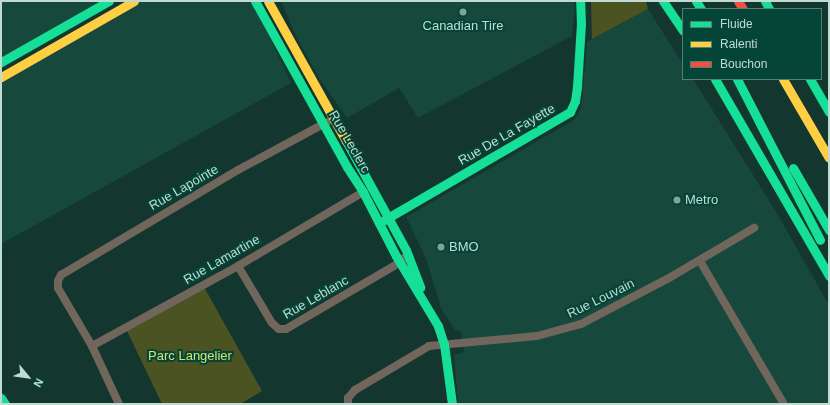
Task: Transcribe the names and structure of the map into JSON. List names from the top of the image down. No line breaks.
{"streets":{"main road":["Rue De La Fayette","Rue Leclerc"],"street":["Rue Lapointe","Rue Lamartine","Rue Leblanc","Rue Louvain"]},"crossings":[["Rue De La Fayette","Rue Leclerc"],["Rue Leclerc","Rue Lapointe"],["Rue Leclerc","Rue Lamartine"],["Rue Leclerc","Rue Leblanc"],["Rue Leclerc","Rue Louvain"],["Rue Lapointe","Rue Lamartine"],["Rue Lamartine","Rue Leblanc"]],"parks":["Parc Langelier"],"places":["Canadian Tire","Metro","BMO"],"legend":["Fluide","Ralenti","Bouchon"],"north":"bottom right"}
